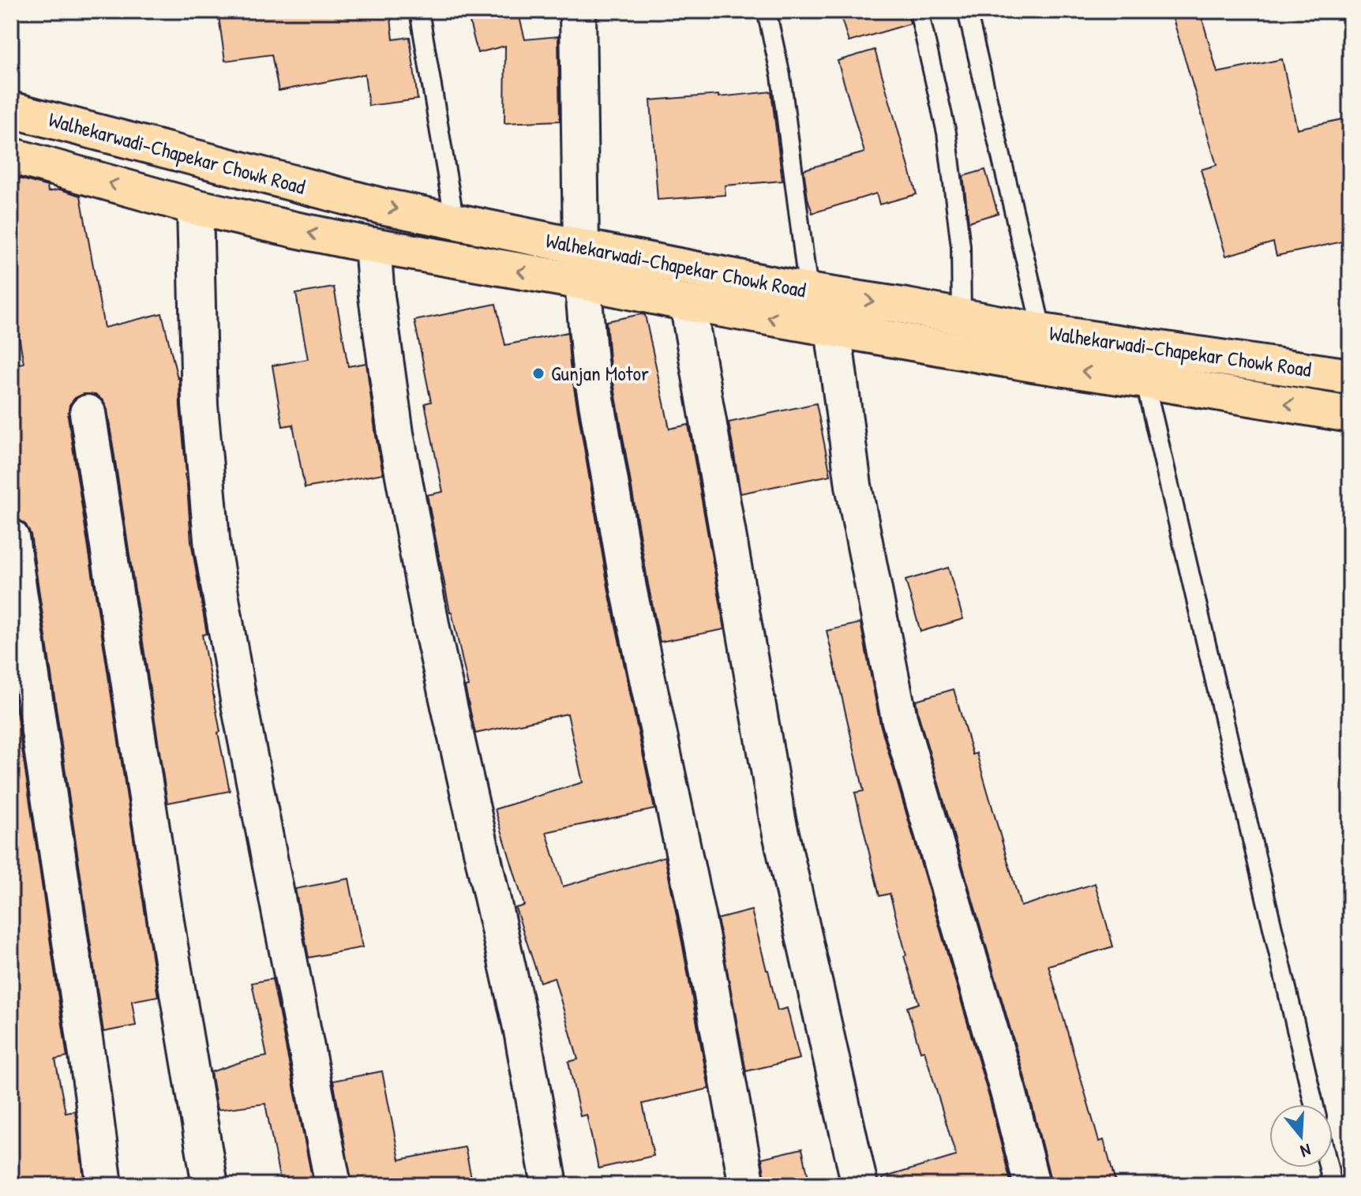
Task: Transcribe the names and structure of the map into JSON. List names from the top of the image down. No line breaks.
{"streets":{"main road":["Walhekarwadi-Chapekar Chowk Road"]},"places":["Gunjan Motor"],"north":"bottom"}
